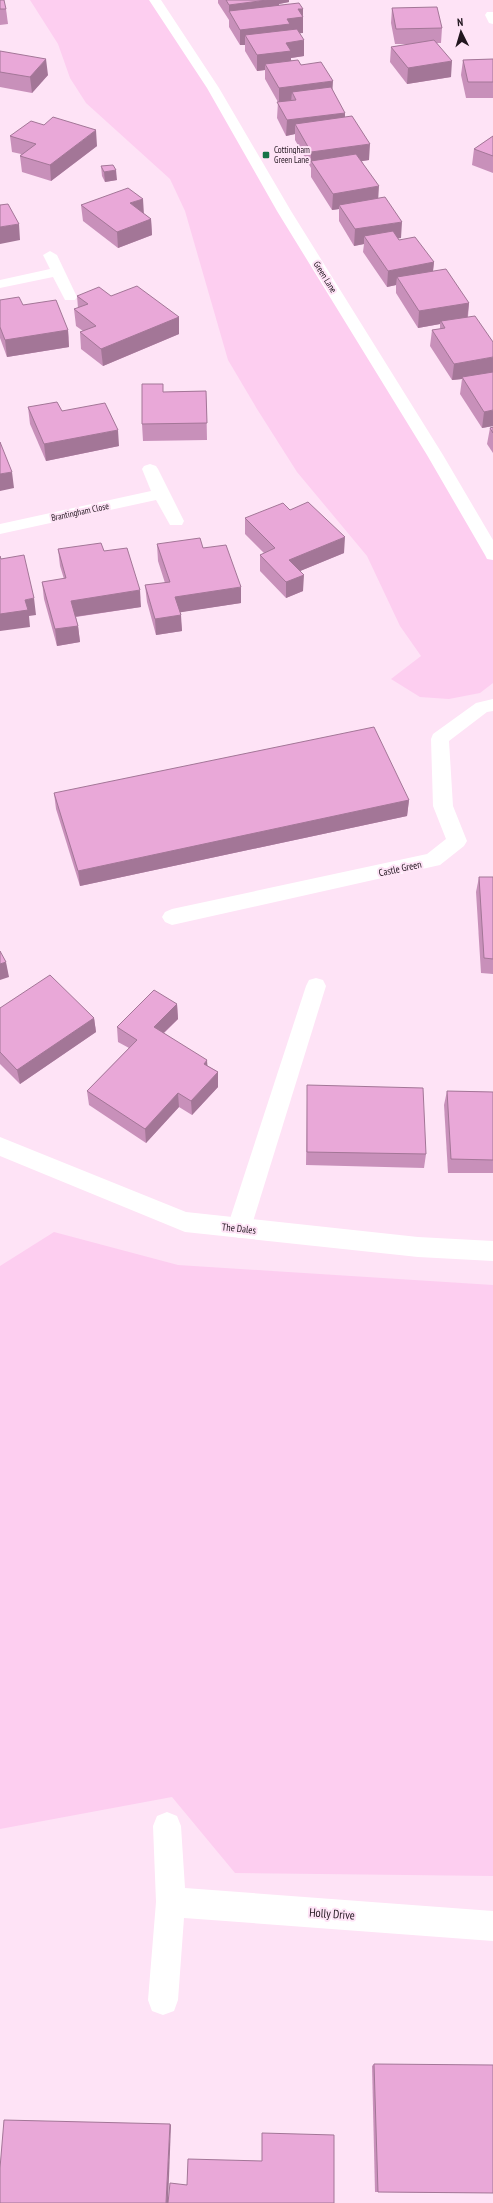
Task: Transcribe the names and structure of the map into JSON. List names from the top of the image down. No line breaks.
{"streets":{"street":["Green Lane","Brantingham Close","Castle Green","The Dales","Holly Drive"]},"places":{"transit":["Cottingham Green Lane"]},"north":"top"}
